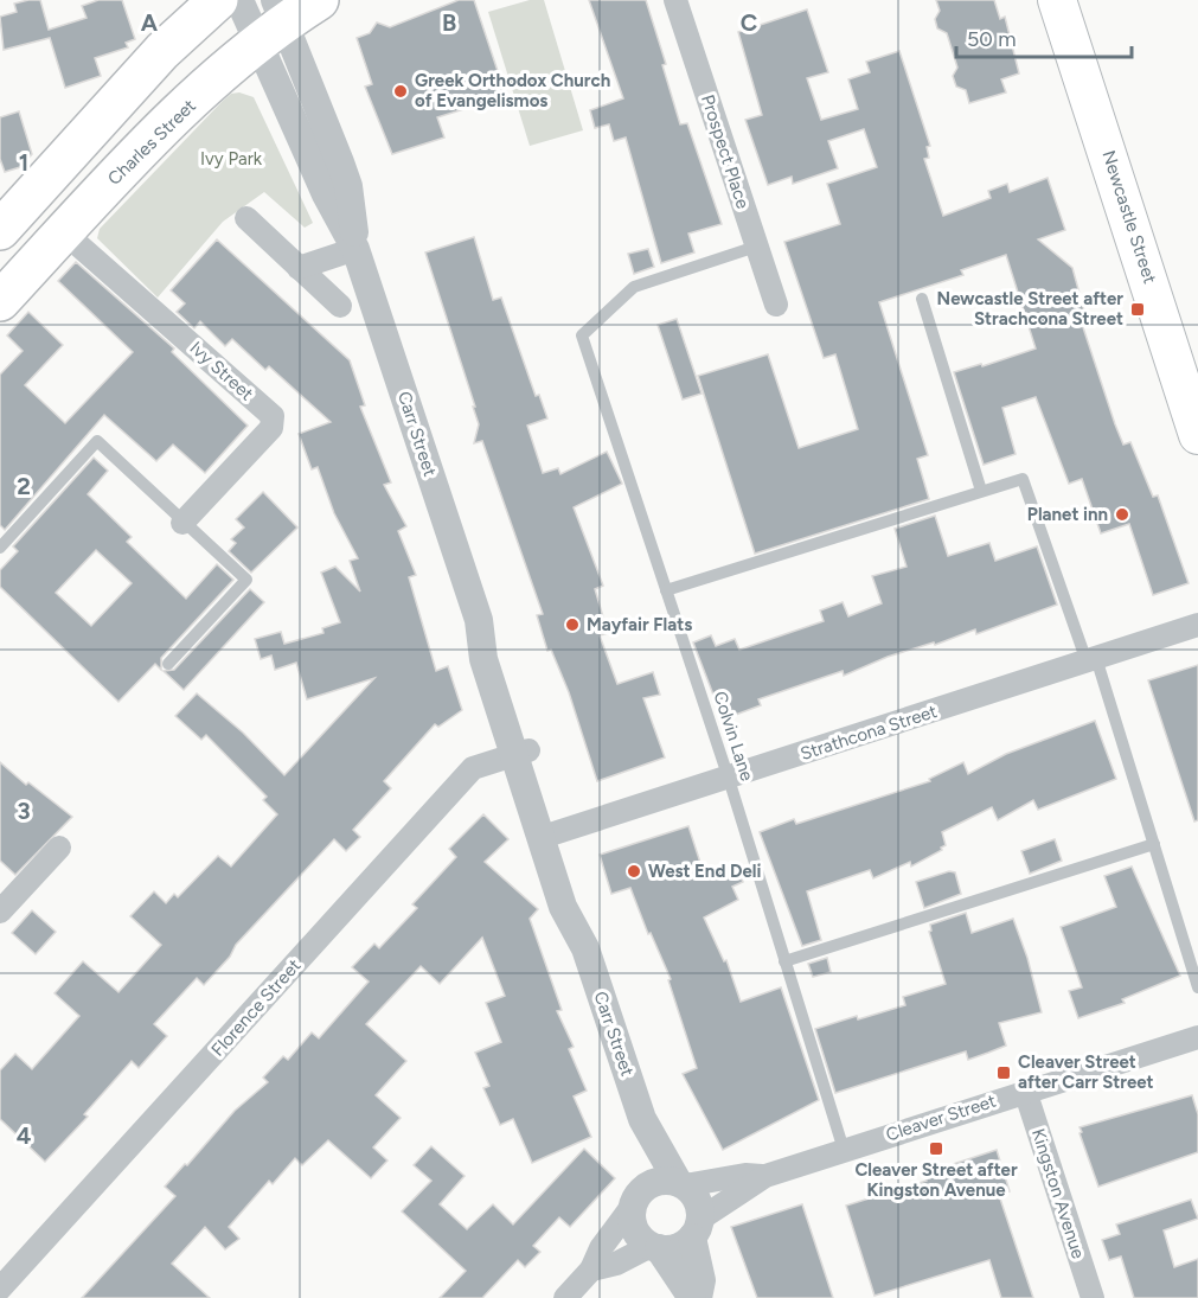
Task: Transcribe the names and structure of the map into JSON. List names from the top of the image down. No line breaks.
{"streets":{"highway":["Charles Street"],"main road":["Newcastle Street"],"street":["Prospect Place","Ivy Street","Carr Street","Strathcona Street","Florence Street","Cleaver Street","Kingston Avenue"],"lane":["Colvin Lane"]},"crossings":[["Charles Street","Ivy Street"],["Charles Street","Carr Street"],["Prospect Place","Colvin Lane"],["Carr Street","Strathcona Street"],["Carr Street","Florence Street"],["Strathcona Street","Colvin Lane"],["Colvin Lane","Cleaver Street"],["Cleaver Street","Kingston Avenue"]],"parks":["Ivy Park"],"places":{"other":["Greek Orthodox Church of Evangelismos","Planet inn","Mayfair Flats","West End Deli"],"transit":["Newcastle Street after Strachcona Street","Cleaver Street after Carr Street","Cleaver Street after Kingston Avenue"]},"scale_bar":"50 m","grid":{"columns":["A","B","C"],"rows":["1","2","3","4"]}}
